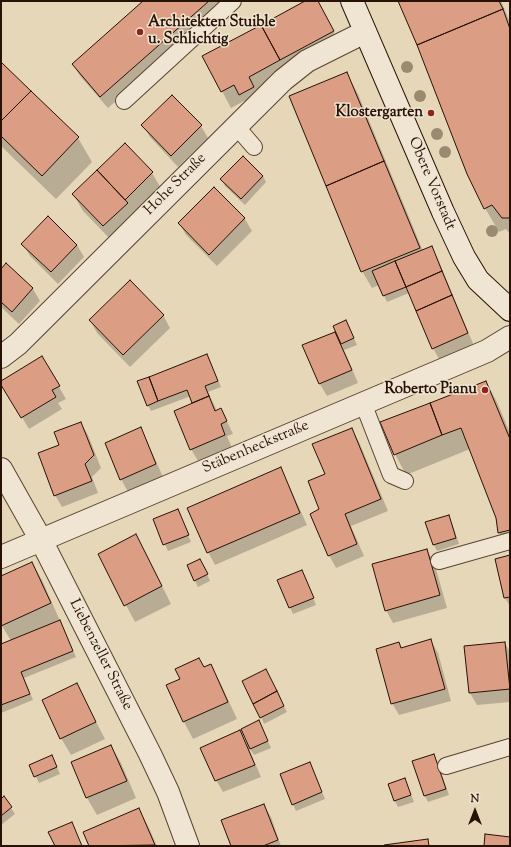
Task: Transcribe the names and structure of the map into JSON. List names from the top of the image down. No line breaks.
{"streets":{"street":["Obere Vorstadt","Hohe Straße","Stäbenheckstraße","Liebenzeller Straße"]},"crossings":[["Obere Vorstadt","Hohe Straße"],["Stäbenheckstraße","Liebenzeller Straße"]],"places":["Architekten Stuible u. Schlichtig","Klostergarten","Roberto Pianu"],"north":"top"}
